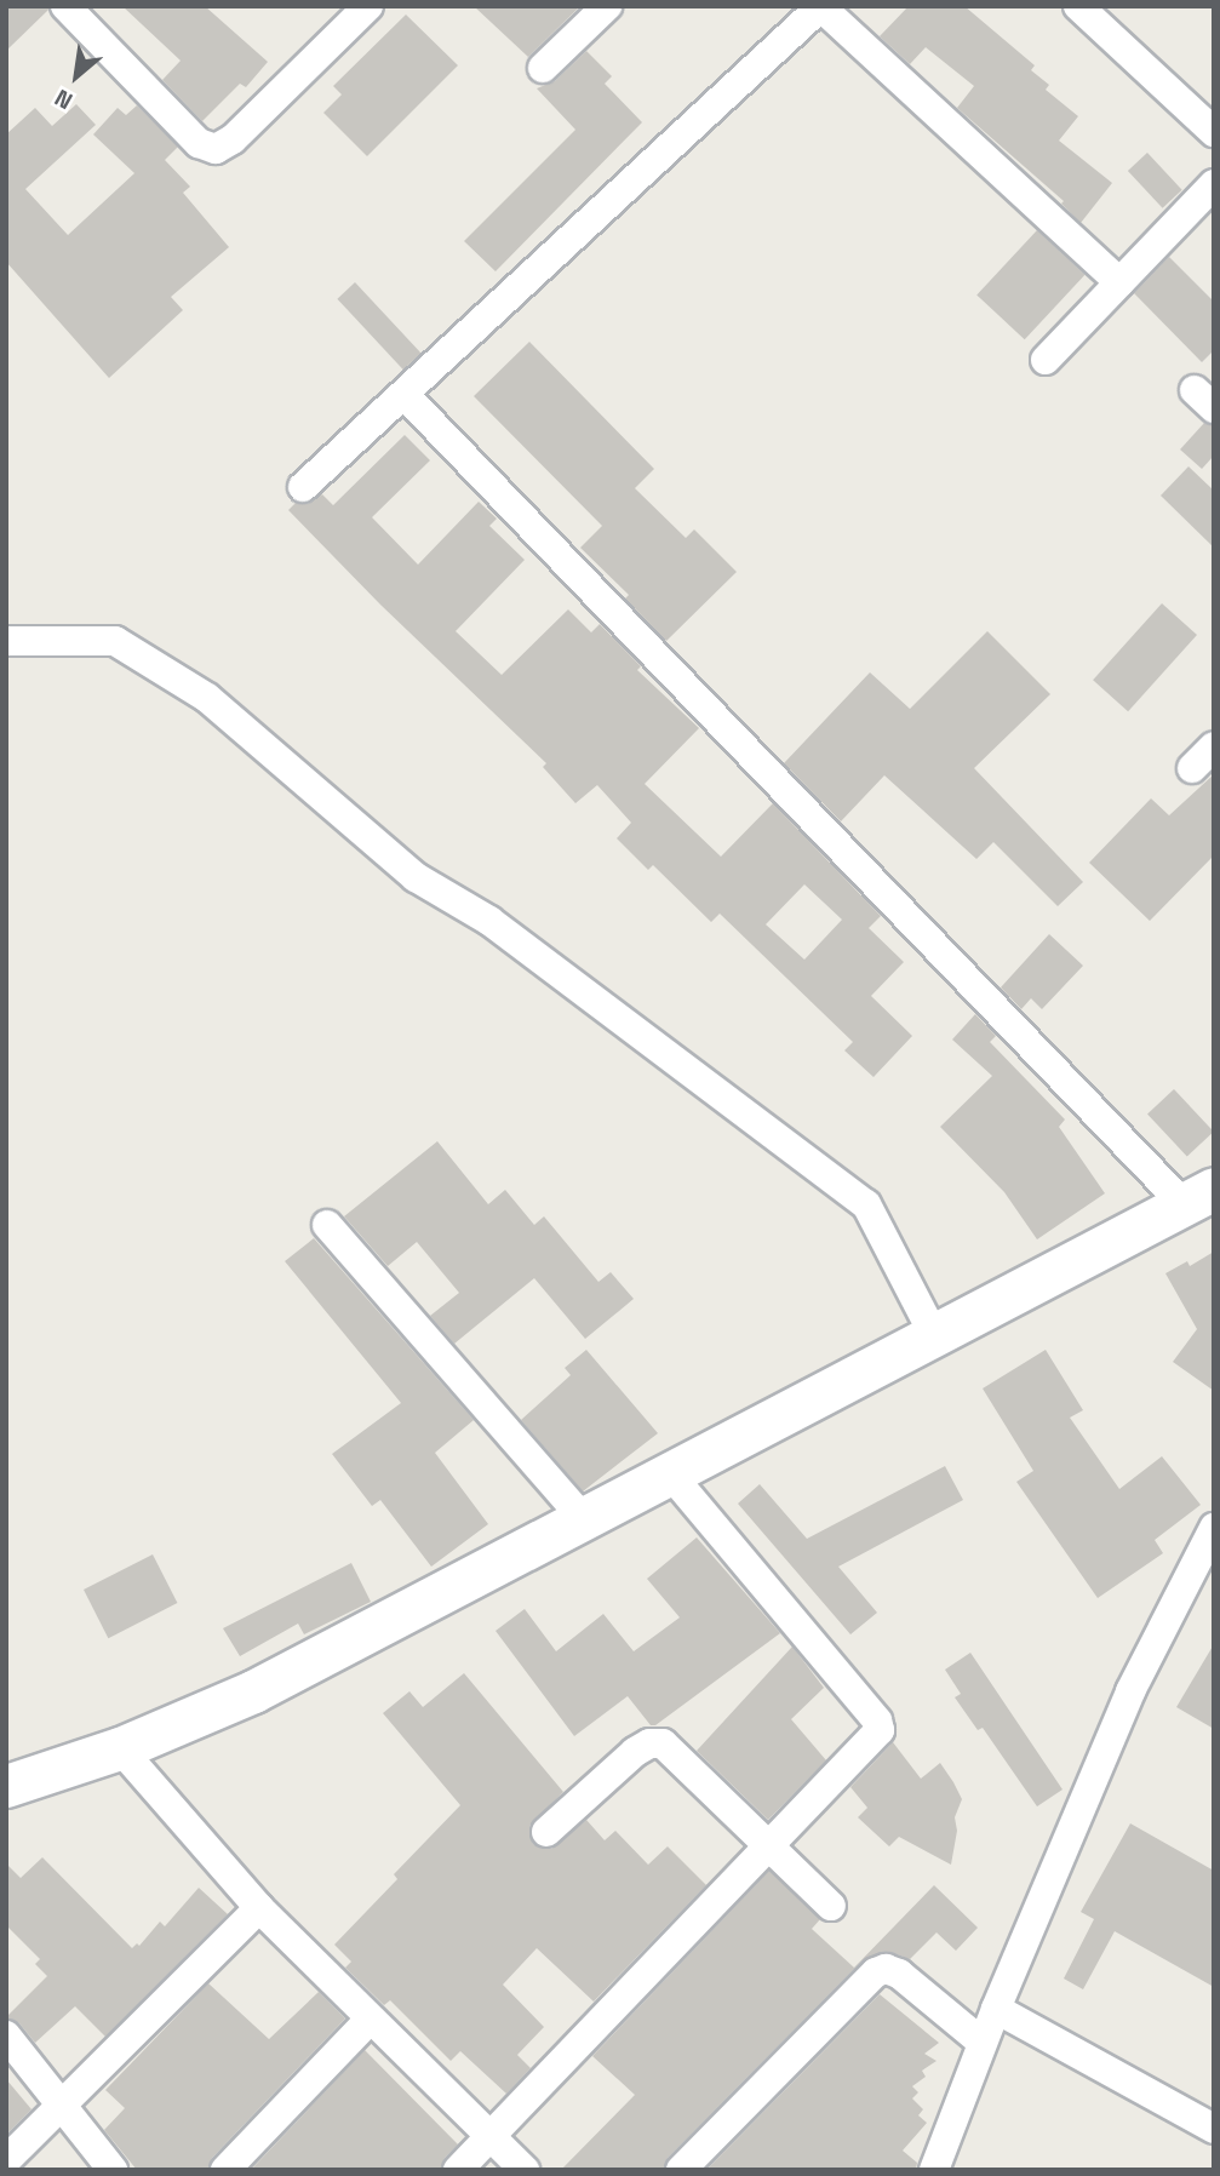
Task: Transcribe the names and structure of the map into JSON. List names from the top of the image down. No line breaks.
{"north":"bottom left"}
